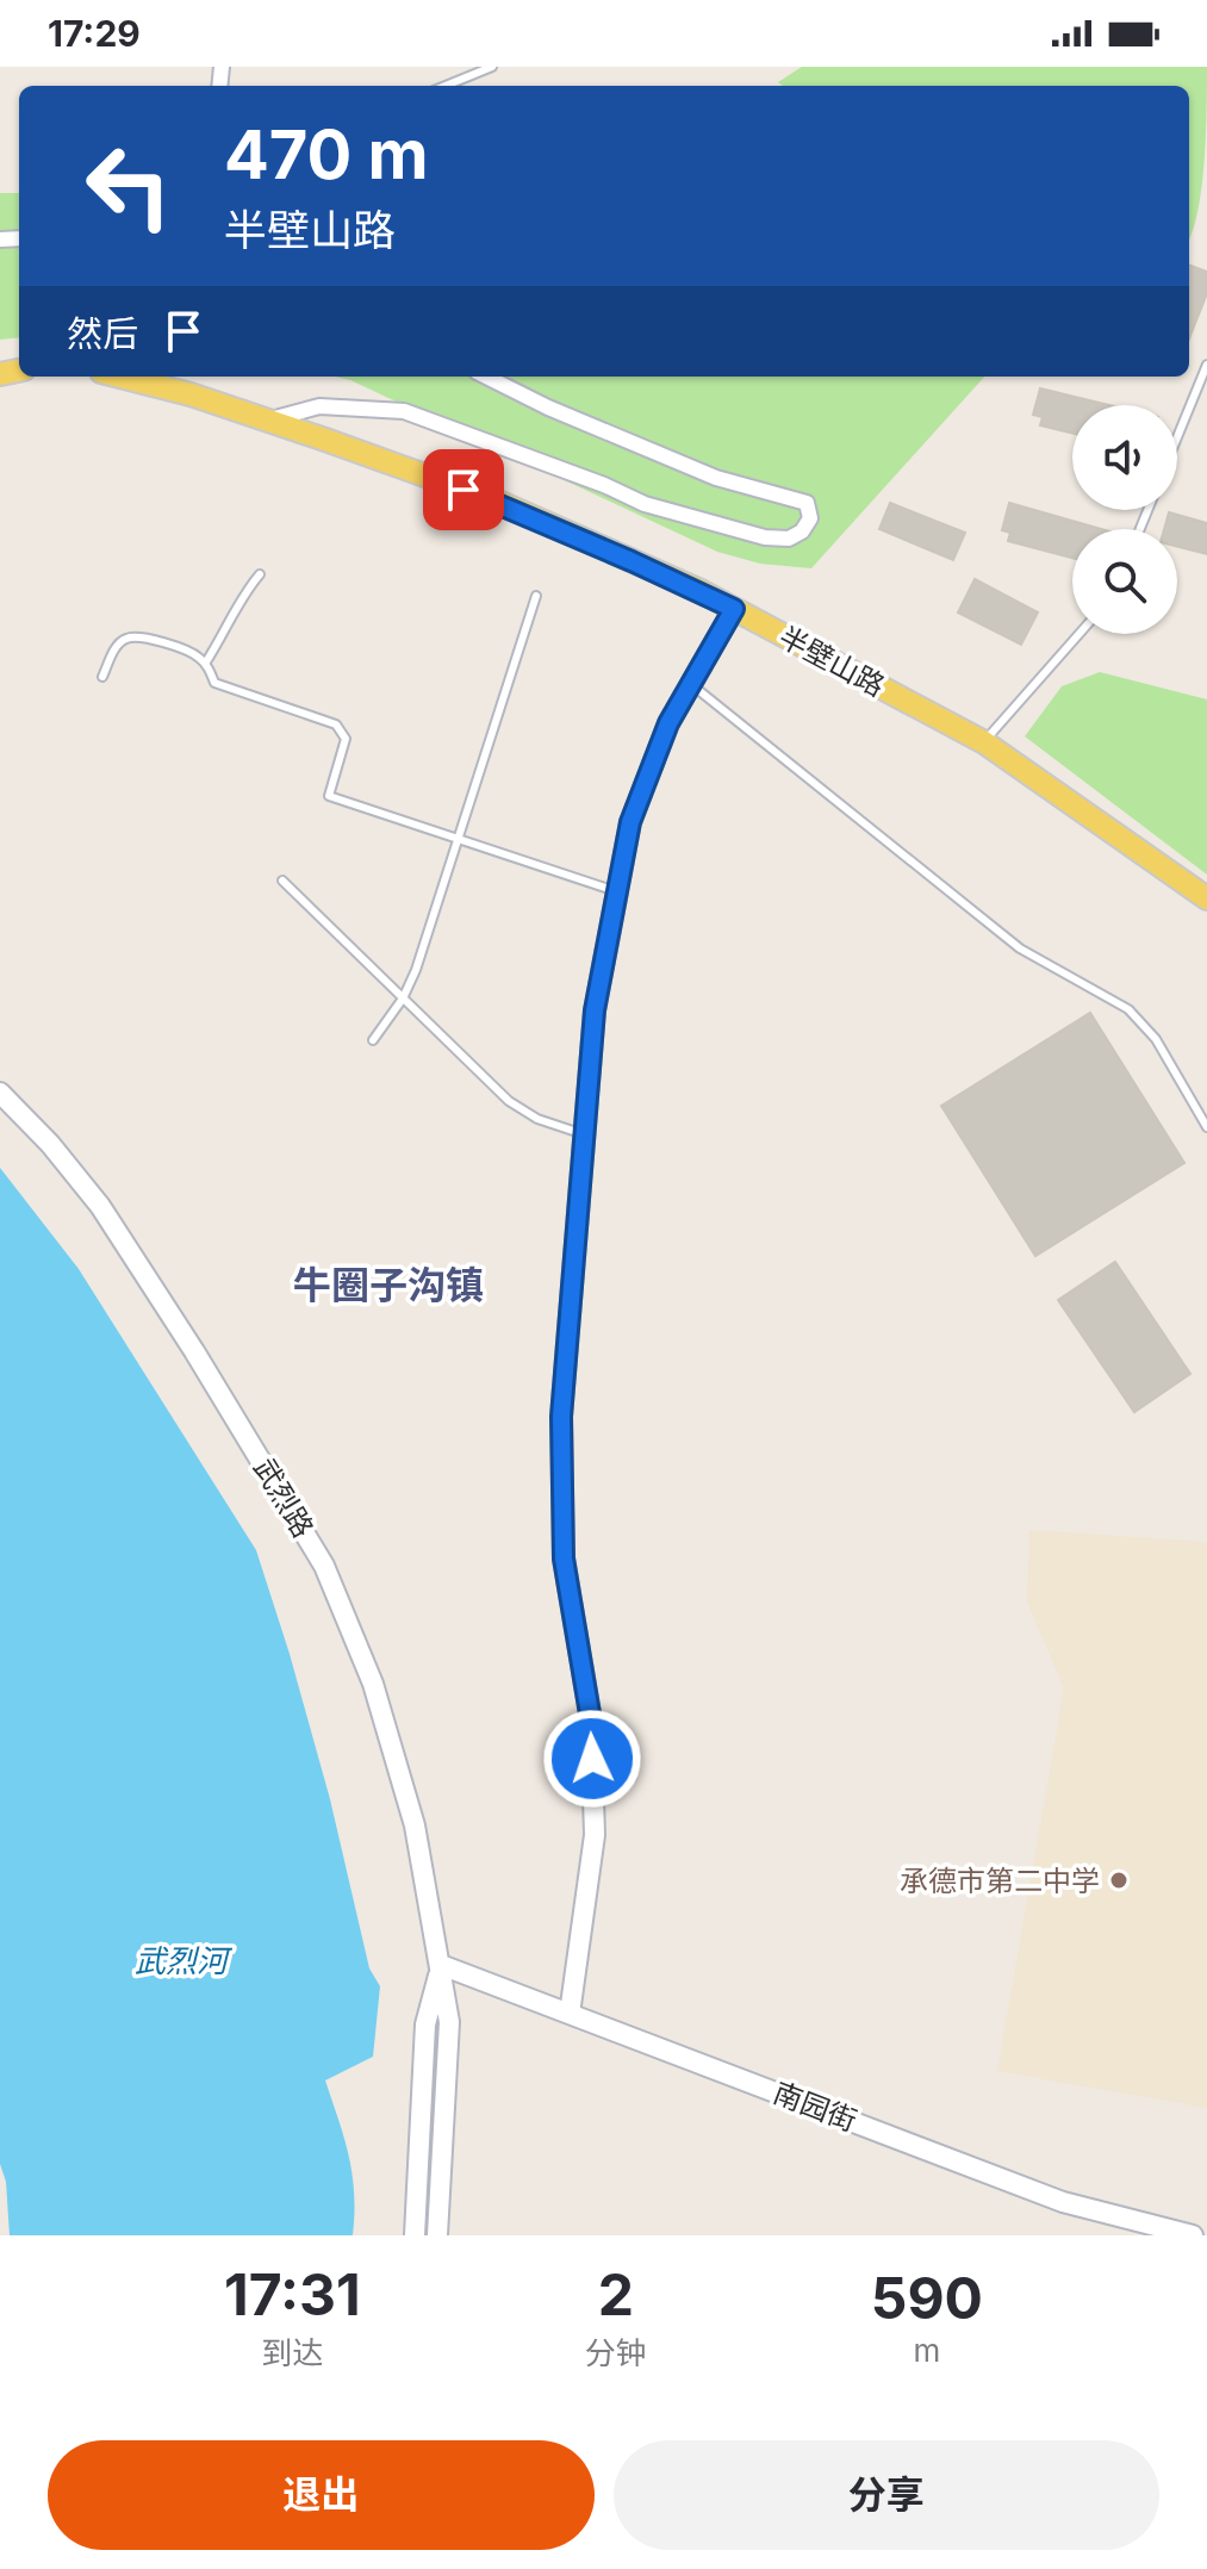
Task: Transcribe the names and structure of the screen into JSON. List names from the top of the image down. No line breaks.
{"streets":{"main road":["半壁山路"],"street":["武烈路","南园街"]},"crossings":[["武烈路","南园街"]],"districts":["牛圈子沟镇"],"water":["武烈河"],"places":["承德市第二中学"],"page":{"status":"17:29","turn":["470 m","半壁山路"],"then":"然后","eta":["17:31","到达","2","分钟","590","m"],"buttons":["退出","分享"]}}
